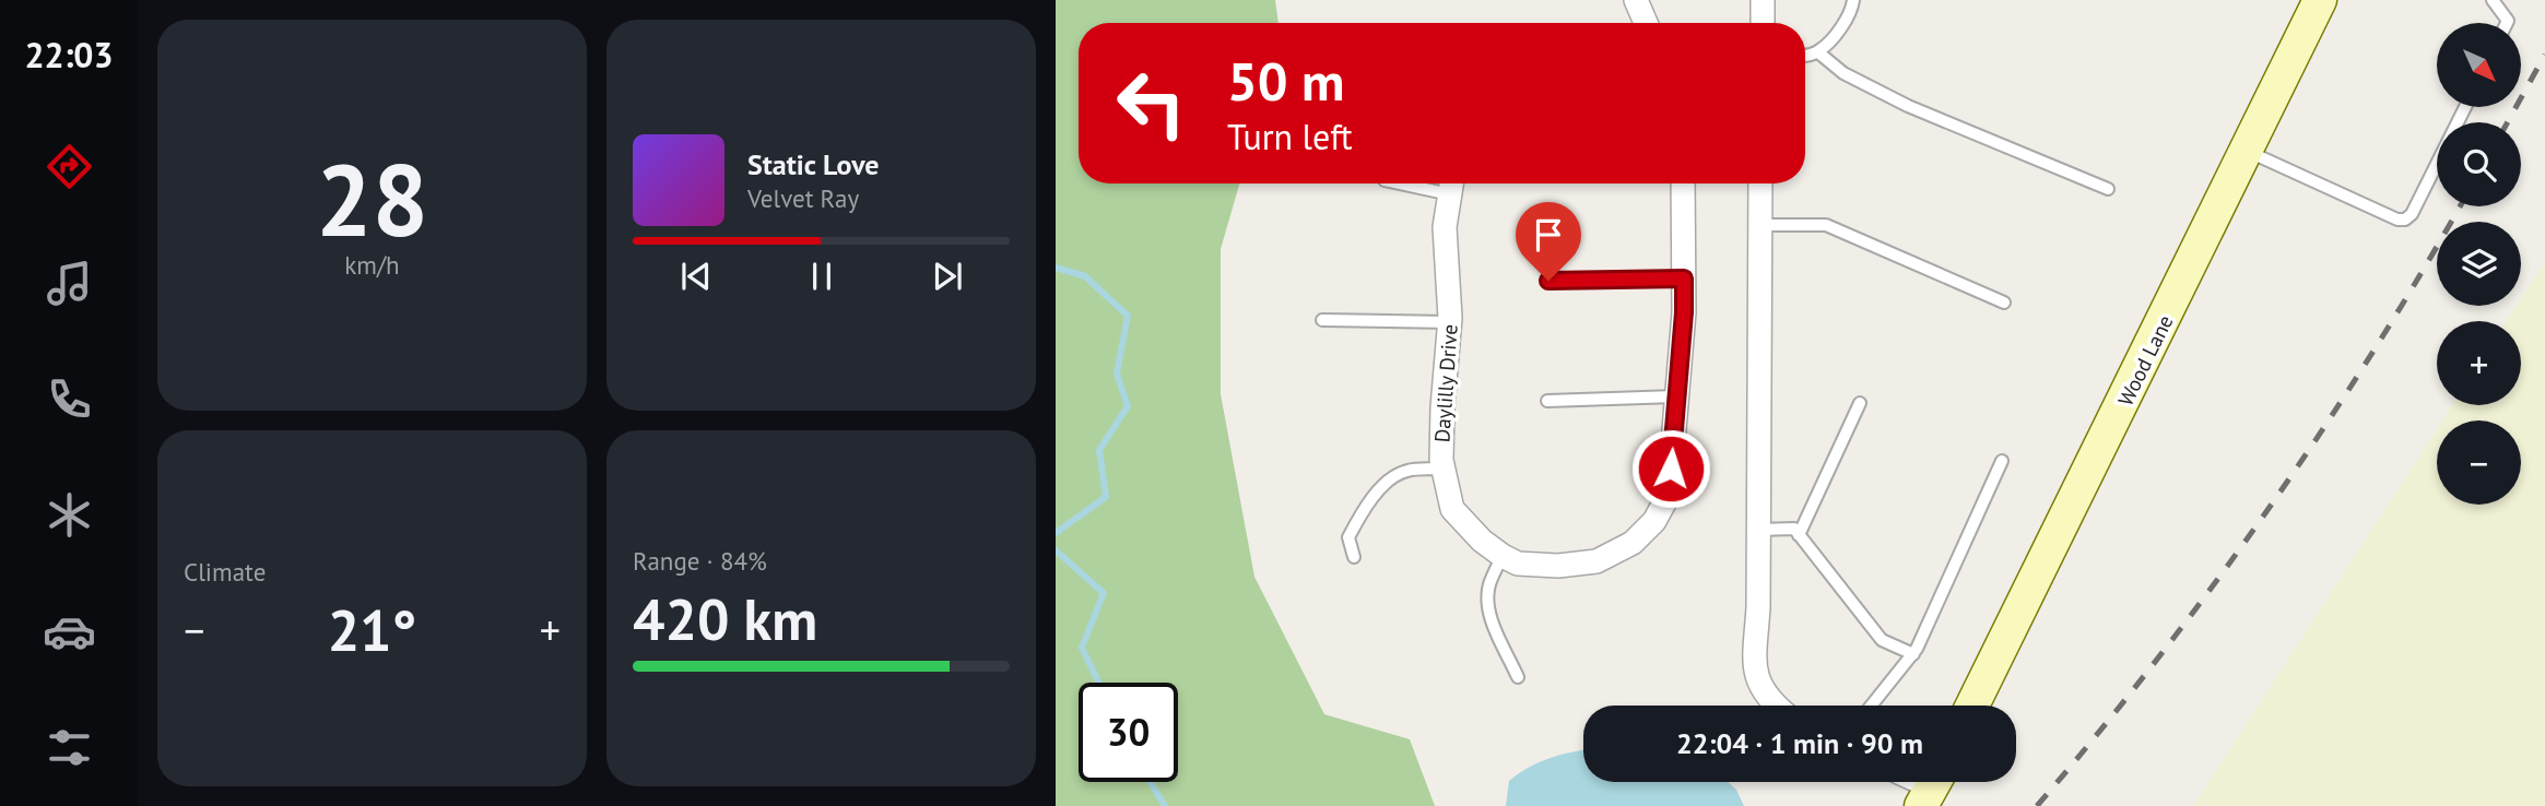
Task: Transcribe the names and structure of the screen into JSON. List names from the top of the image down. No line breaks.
{"streets":{"street":["Wood Lane","Daylilly Drive"]},"north":"bottom right","page":{"tabs":"22:03","tile":[["28","km/h"],"Climate",["Range · 84%","420 km"]],"map_buttons":["+","−"],"turn":["50 m","Turn left"],"song":["Static Love","Velvet Ray"],"heat":["−","21°","+"],"limit":"30","trip":"22:04 · 1 min · 90 m"}}
